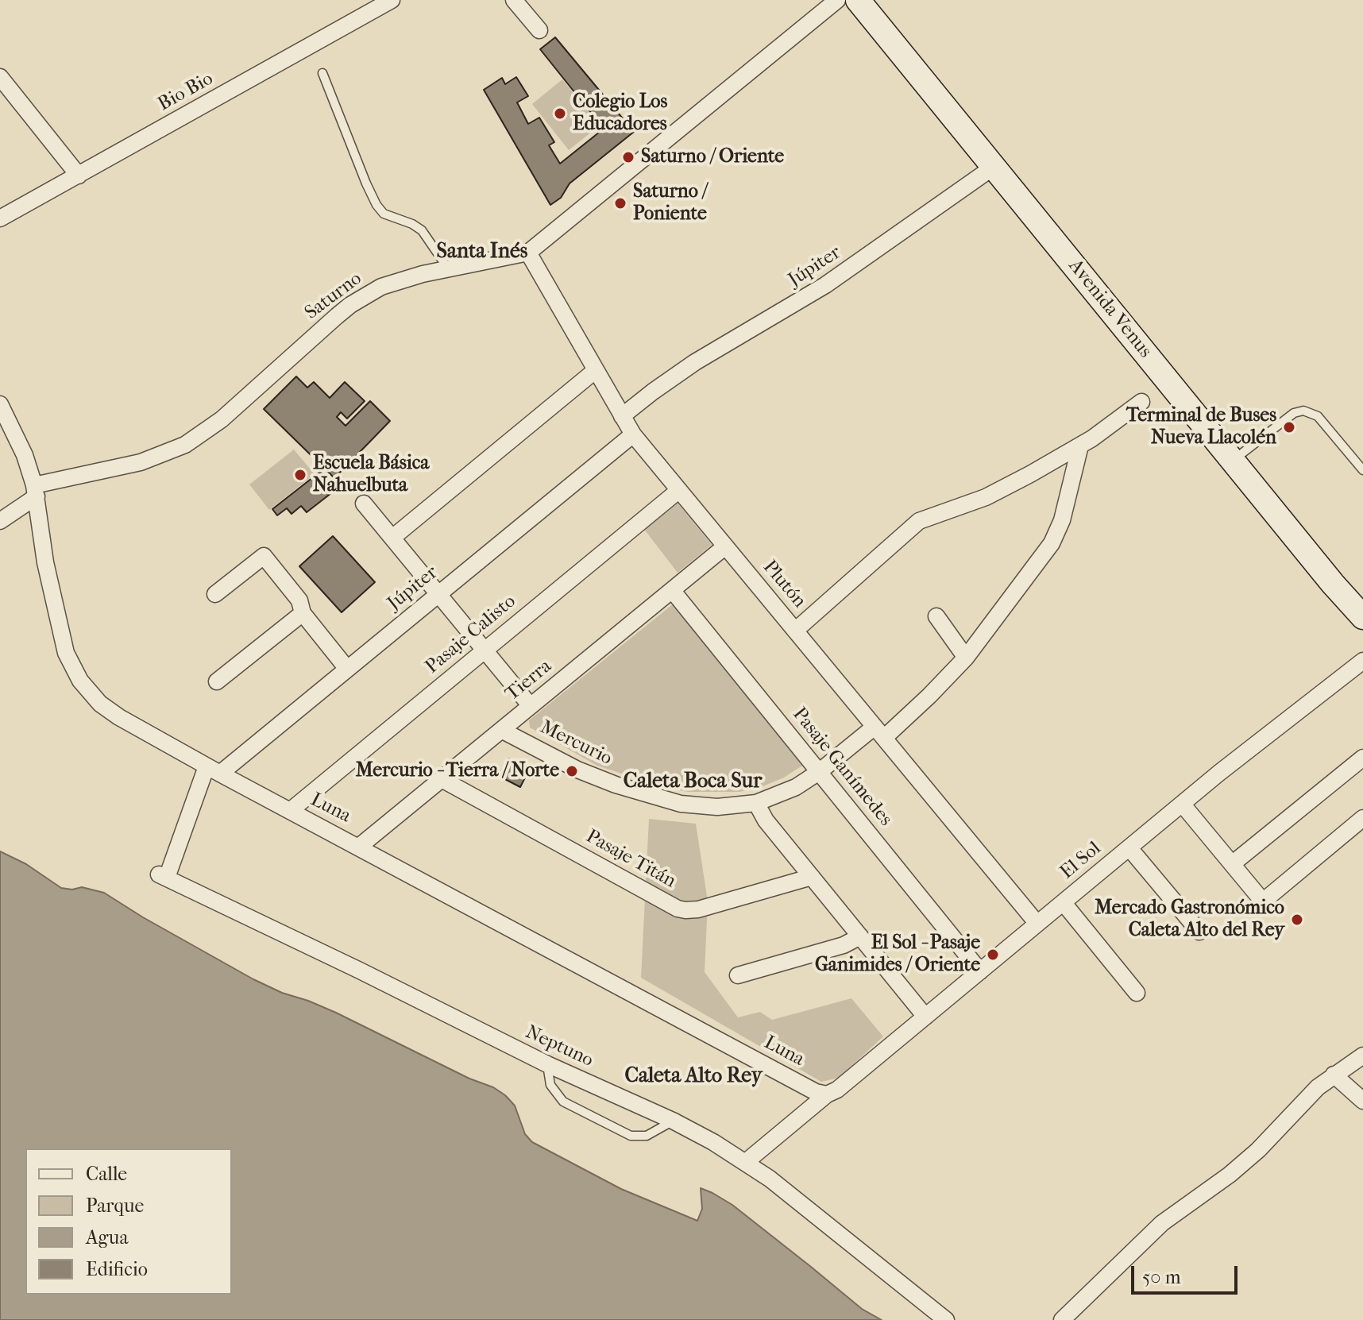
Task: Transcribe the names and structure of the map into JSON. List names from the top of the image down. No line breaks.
{"streets":{"street":["Bio Bio","Júpiter","Saturno","Avenida Venus","Plutón","Pasaje Calisto","Tierra","Mercurio","Pasaje Ganímedes","Luna","Pasaje Titán","El Sol","Neptuno"]},"crossings":[["Júpiter","Avenida Venus"],["Júpiter","Plutón"],["Júpiter","Luna"],["Júpiter","Neptuno"],["Saturno","Plutón"],["Saturno","Luna"],["Plutón","Pasaje Calisto"],["Plutón","Tierra"],["Plutón","Mercurio"],["Plutón","El Sol"],["Pasaje Calisto","Luna"],["Tierra","Mercurio"],["Tierra","Pasaje Ganímedes"],["Tierra","Luna"],["Tierra","Pasaje Titán"],["Mercurio","Pasaje Ganímedes"],["Pasaje Ganímedes","El Sol"],["Luna","El Sol"],["Luna","Neptuno"],["El Sol","Neptuno"]],"districts":["Santa Inés","Caleta Boca Sur","Caleta Alto Rey"],"places":["Colegio Los Educadores","Saturno / Oriente","Saturno / Poniente","Terminal de Buses Nueva Llacolén","Escuela Básica Nahuelbuta","Mercurio - Tierra / Norte","Mercado Gastronómico Caleta Alto del Rey","El Sol - Pasaje Ganimides / Oriente"],"legend":["Calle","Parque","Agua","Edificio"],"scale_bar":"50 m"}
